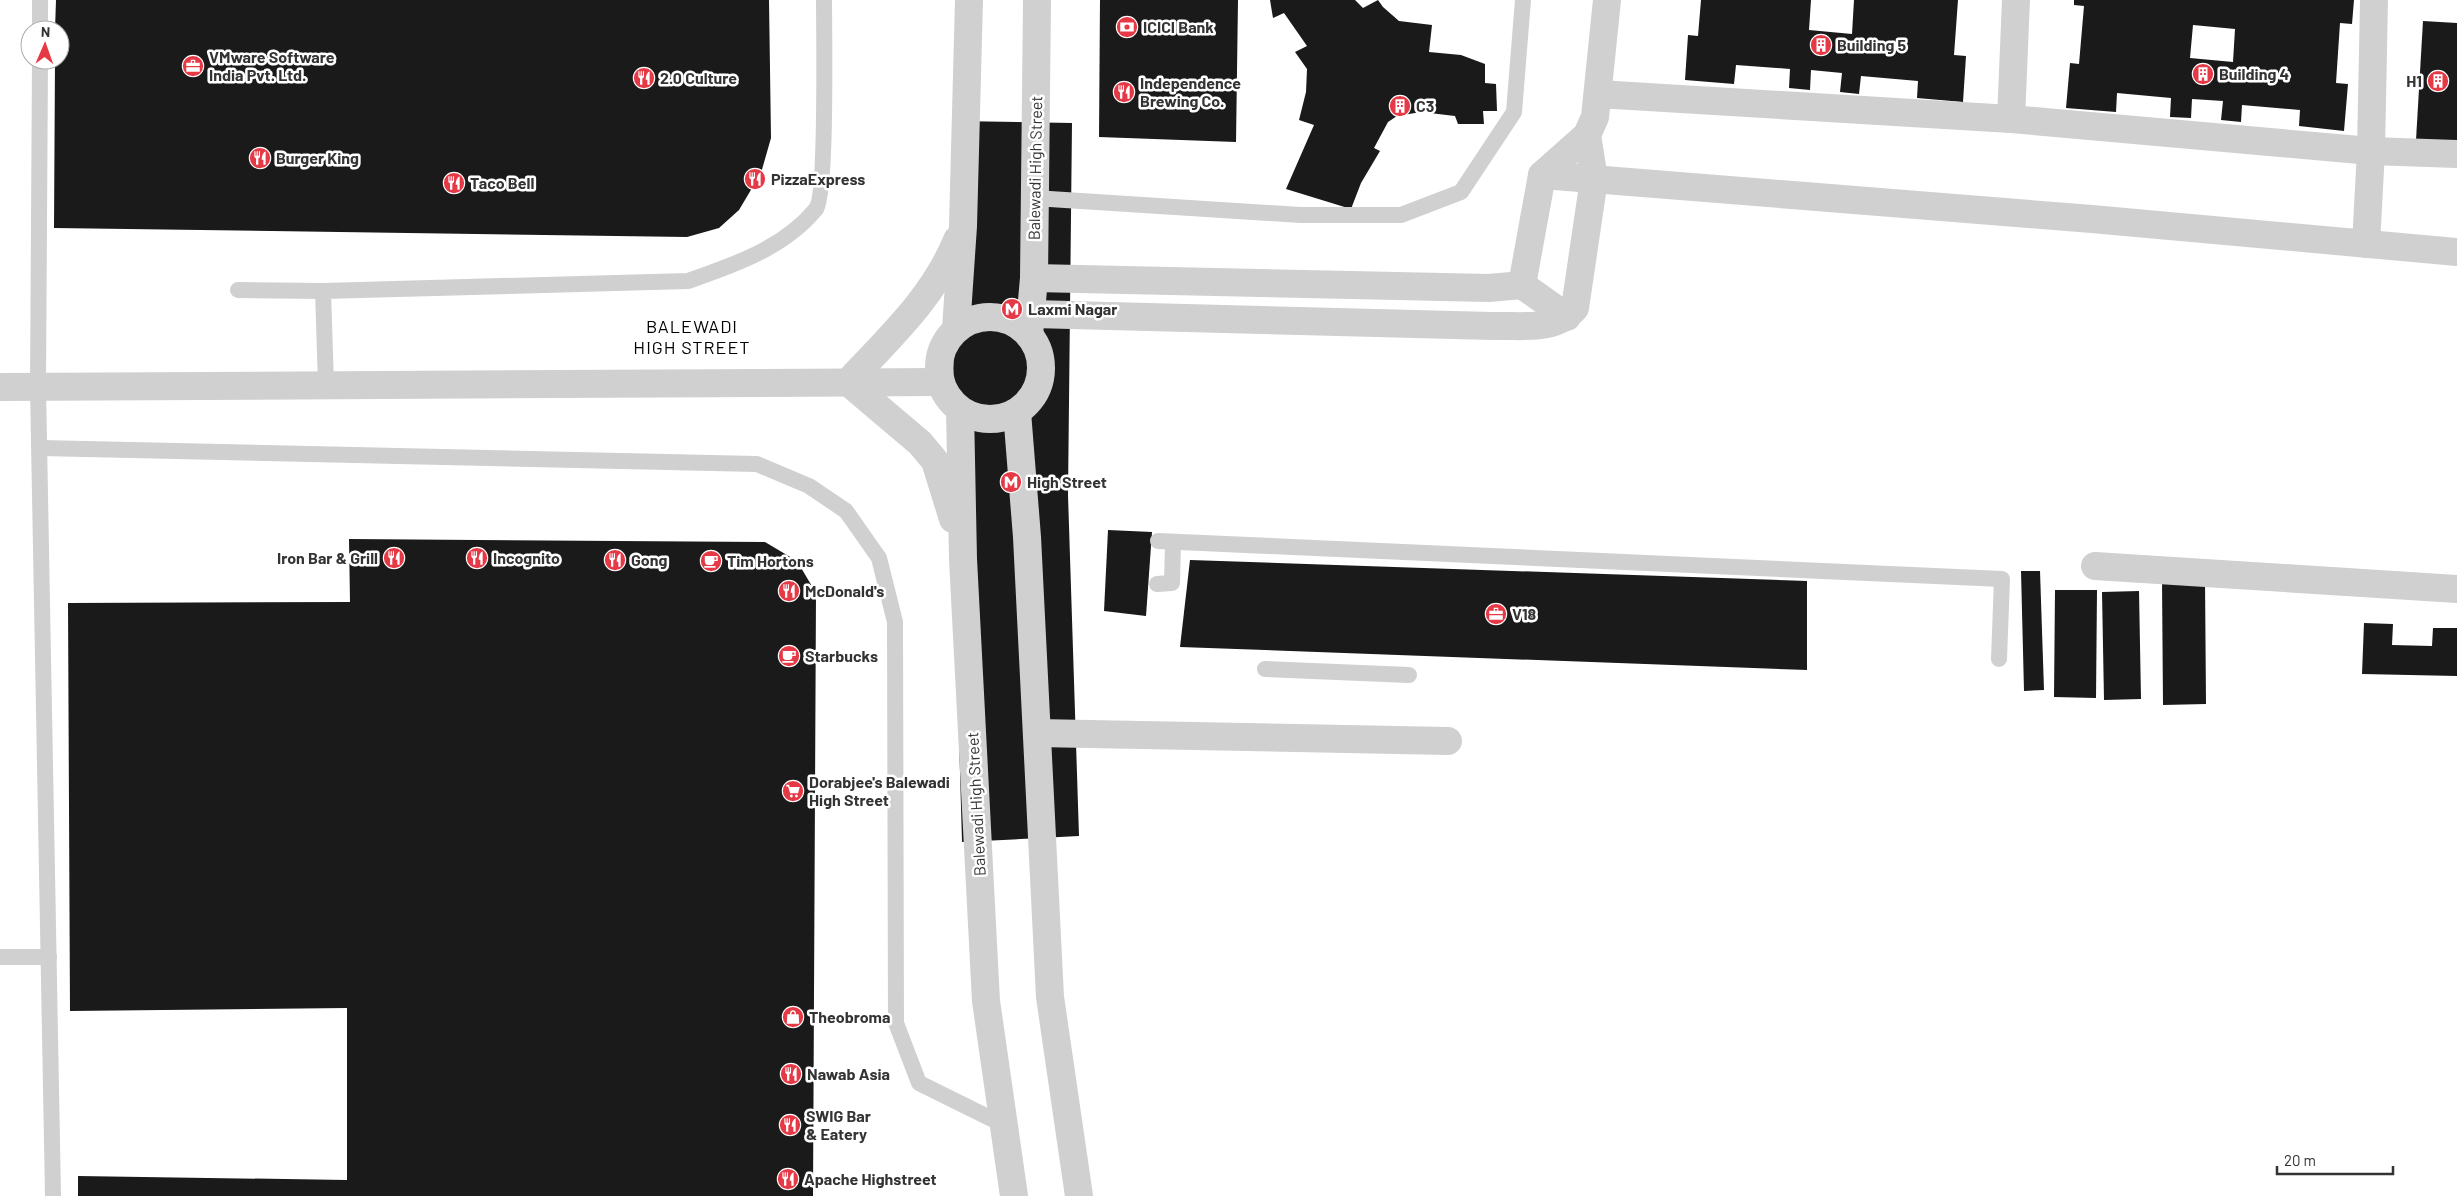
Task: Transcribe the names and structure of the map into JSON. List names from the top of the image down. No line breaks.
{"streets":{"street":["Balewadi High Street"]},"districts":["BALEWADI HIGH STREET"],"places":{"bank":["ICICI Bank"],"building":["Building 5","Building 4","H1","C3"],"office":["VMware Software India Pvt. Ltd.","V18"],"restaurant":["2.0 Culture","Independence Brewing Co.","Burger King","PizzaExpress","Taco Bell","Iron Bar & Grill","Incognito","Gong","McDonald's","Nawab Asia","SWIG Bar & Eatery","Apache Highstreet"],"metro station":["Laxmi Nagar","High Street"],"cafe":["Tim Hortons","Starbucks"],"supermarket":["Dorabjee's Balewadi High Street"],"shop":["Theobroma"]},"scale_bar":"20 m","north":"top"}
